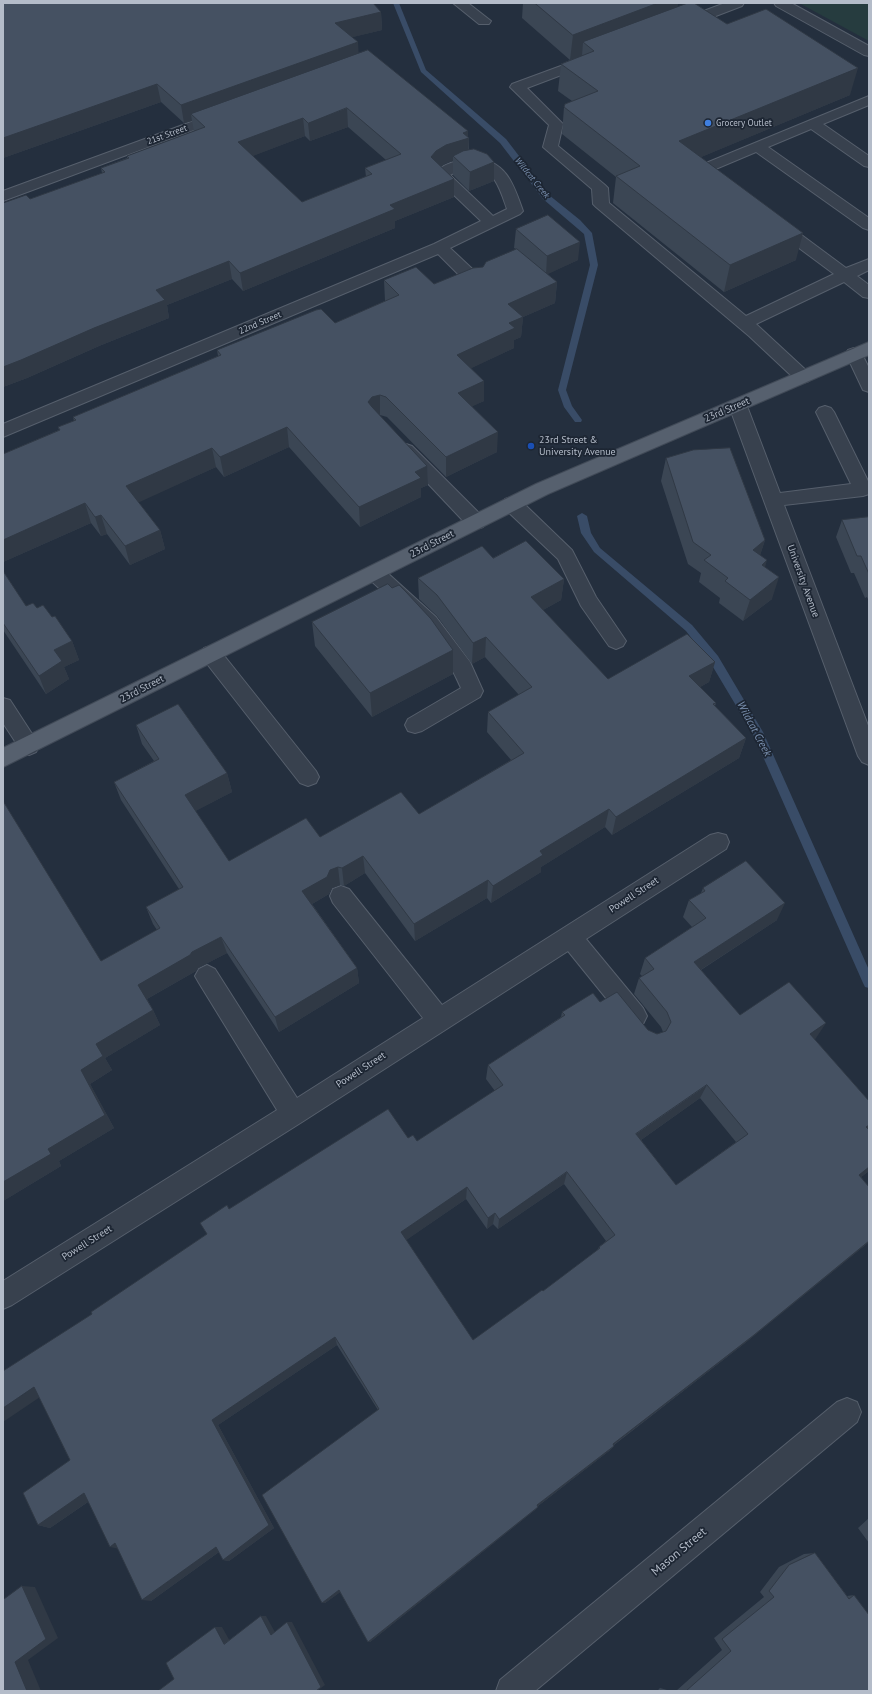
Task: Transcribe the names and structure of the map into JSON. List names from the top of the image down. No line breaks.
{"streets":{"main road":["23rd Street"],"street":["21st Street","22nd Street","University Avenue","Powell Street","Mason Street"]},"crossings":[["23rd Street","University Avenue"]],"water":["Wildcat Creek"],"places":["Grocery Outlet","23rd Street & University Avenue"]}
